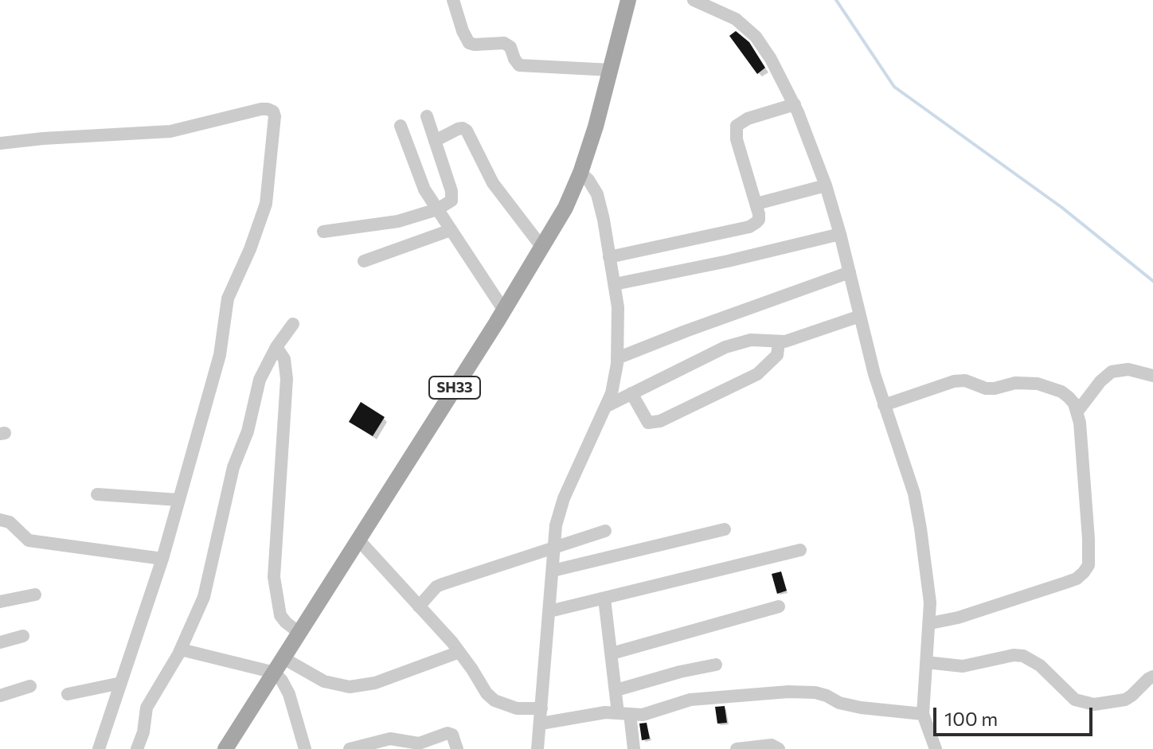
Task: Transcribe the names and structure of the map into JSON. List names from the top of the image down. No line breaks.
{"streets":{"main road":["SH33"]},"scale_bar":"100 m"}
